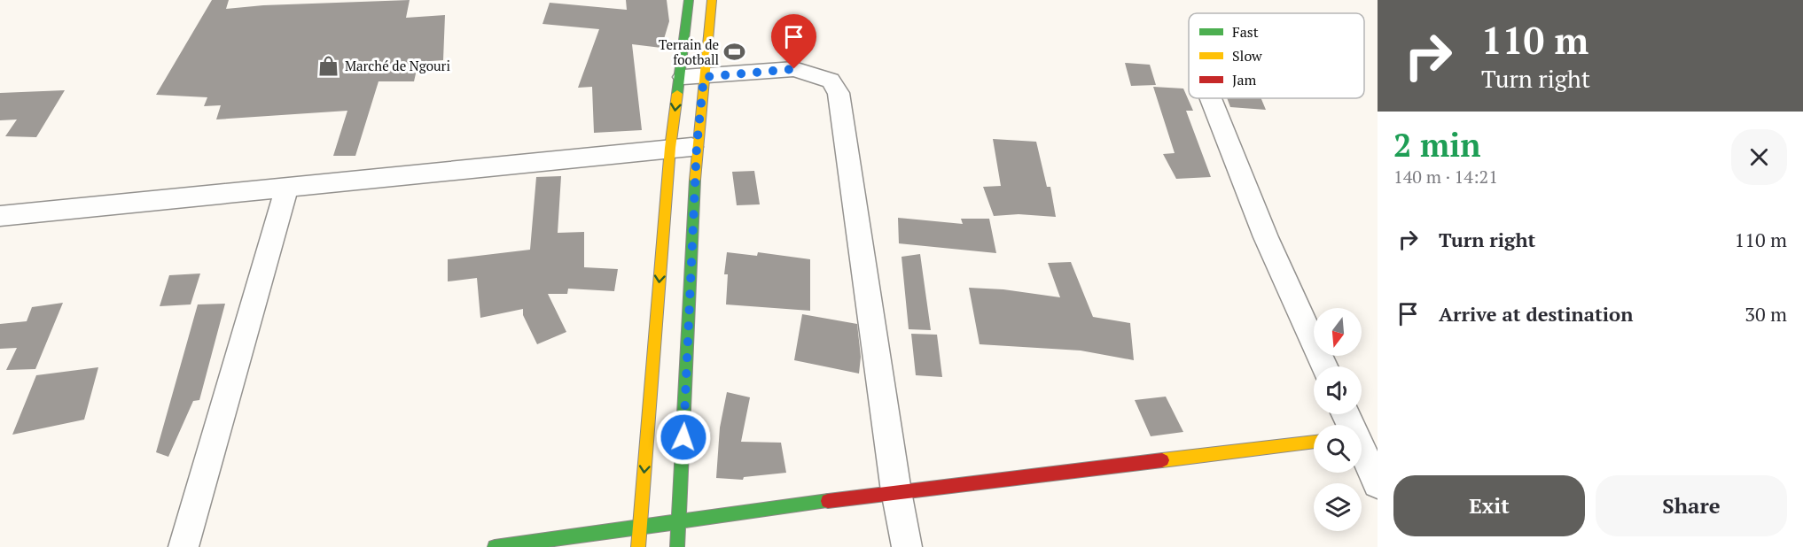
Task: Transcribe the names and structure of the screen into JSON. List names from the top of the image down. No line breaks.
{"places":{"sports":["Terrain de football"],"shop":["Marché de Ngouri"]},"legend":["Fast","Slow","Jam"],"north":"bottom","page":{"turn":["110 m","Turn right"],"heading":["2 min","140 m · 14:21"],"list":[{"name":"Turn right","value":"110 m"},{"name":"Arrive at destination","value":"30 m"}],"buttons":["Exit","Share"]}}
